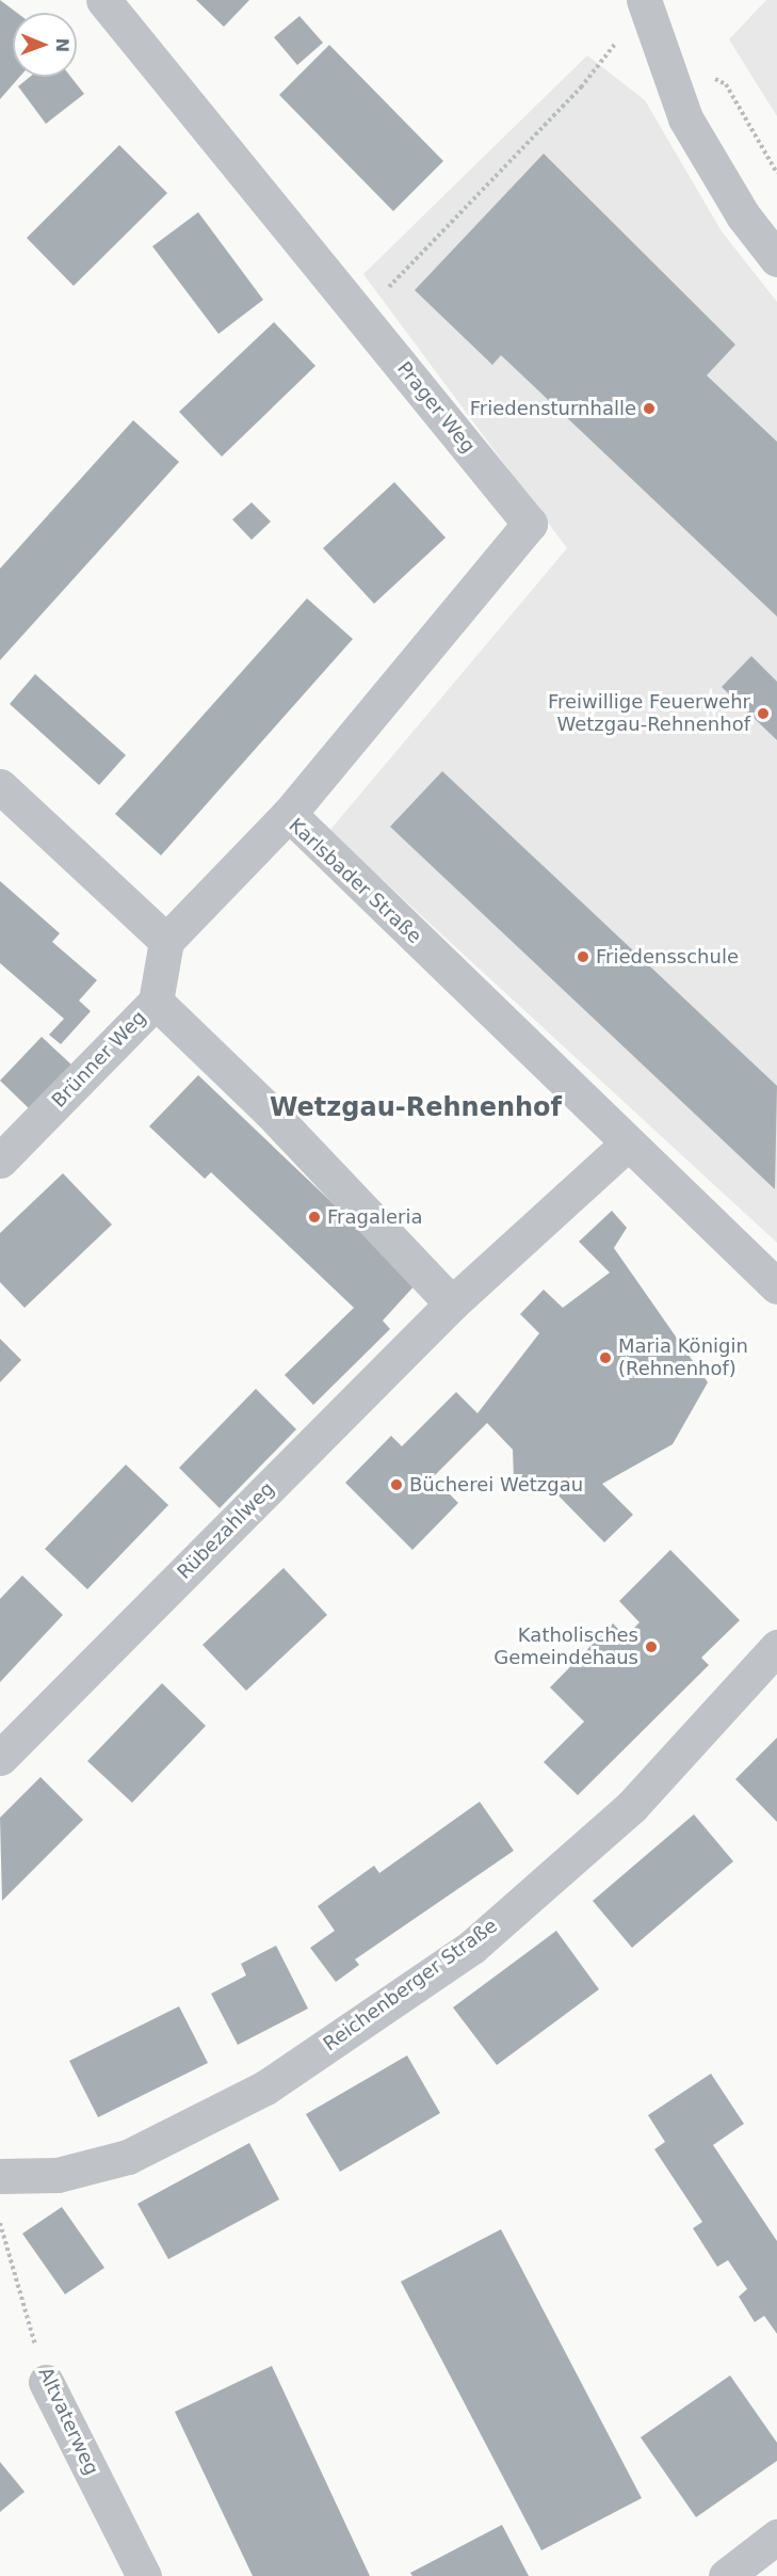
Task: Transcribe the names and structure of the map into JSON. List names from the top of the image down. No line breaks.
{"streets":{"street":["Prager Weg","Karlsbader Straße","Brünner Weg","Rübezahlweg","Reichenberger Straße","Altvaterweg"]},"crossings":[["Prager Weg","Karlsbader Straße"],["Karlsbader Straße","Brünner Weg"]],"districts":["Wetzgau-Rehnenhof"],"places":["Friedensturnhalle","Freiwillige Feuerwehr Wetzgau-Rehnenhof","Friedensschule","Fragaleria","Maria Königin (Rehnenhof)","Bücherei Wetzgau","Katholisches Gemeindehaus"],"north":"right"}
